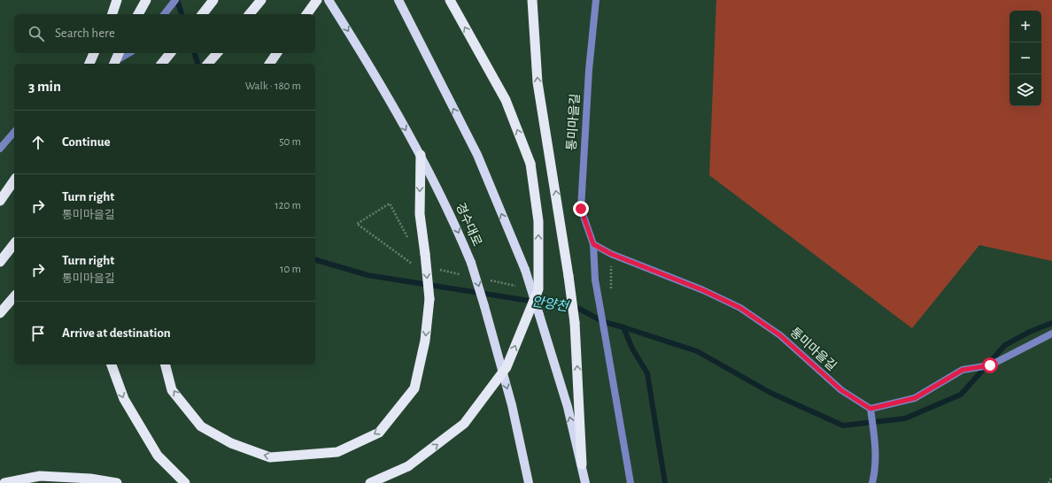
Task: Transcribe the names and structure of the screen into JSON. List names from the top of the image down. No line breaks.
{"streets":{"main road":["경수대로"],"street":["통미마을길"]},"water":["안양천"],"page":{"map_buttons":["+","−"],"search":"Search here","heading":["3 min","Walk · 180 m"],"list":[["Continue","50 m"],["Turn right","통미마을길","120 m"],["Turn right","통미마을길","10 m"],"Arrive at destination"]}}
